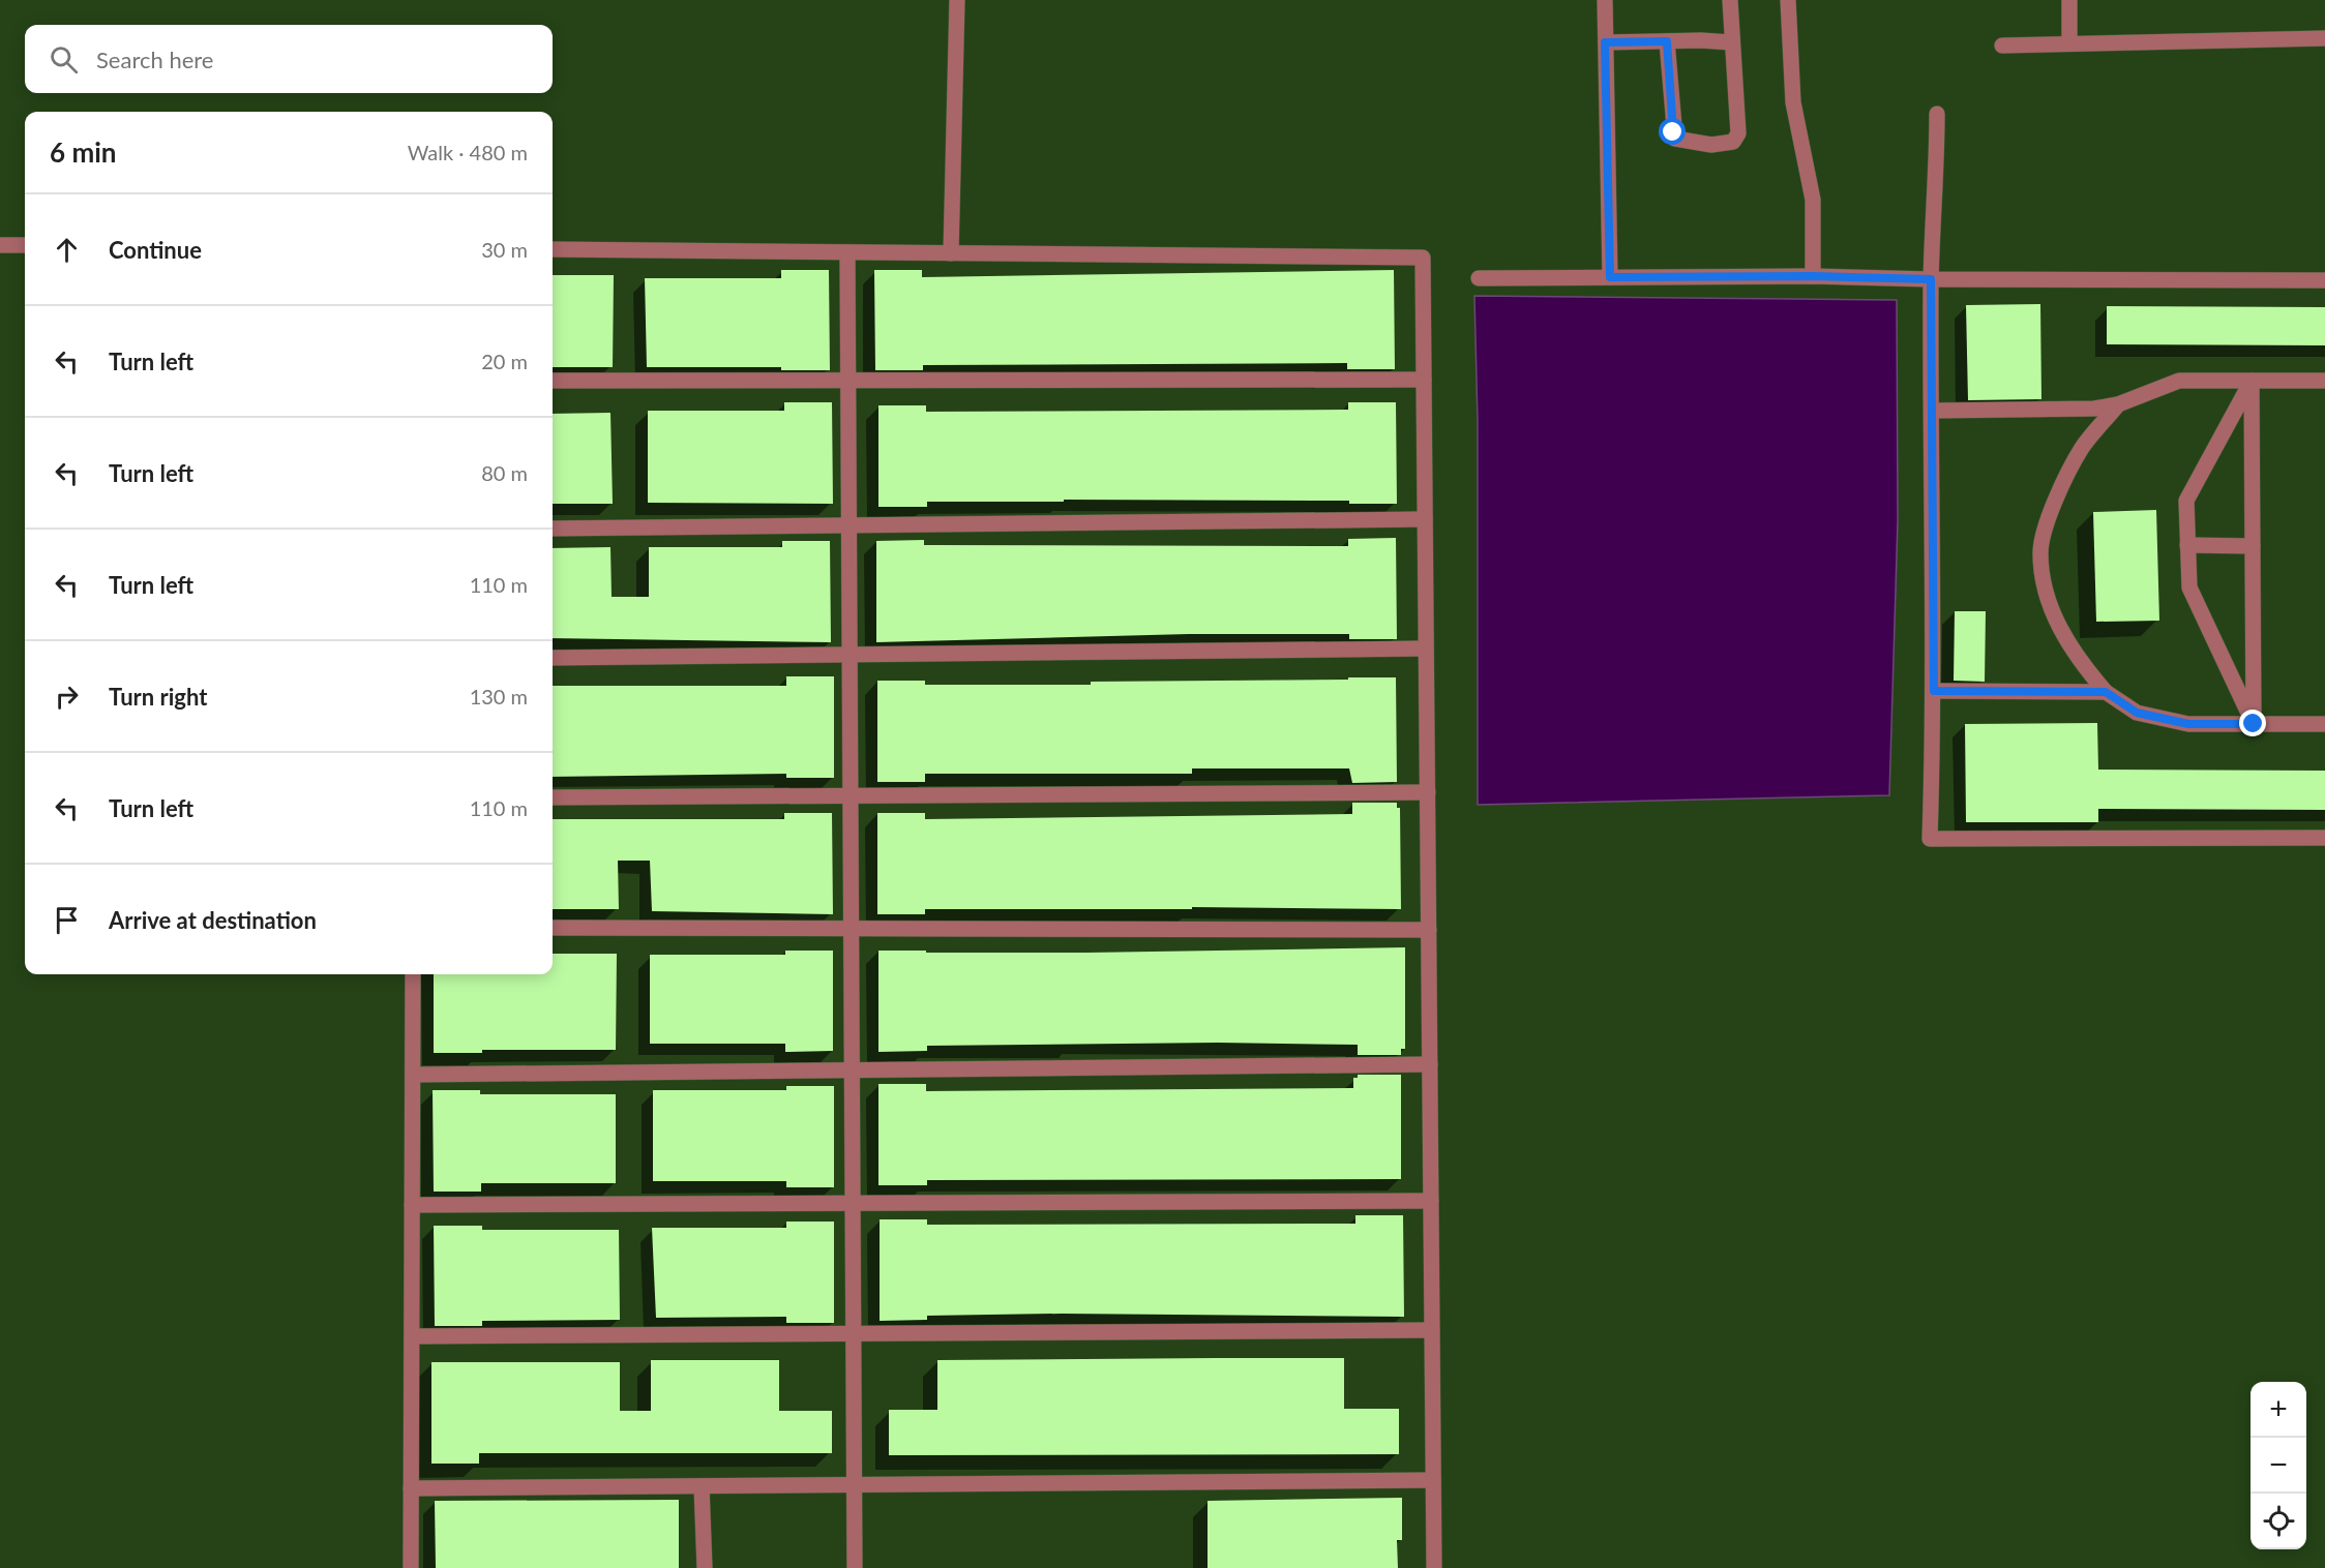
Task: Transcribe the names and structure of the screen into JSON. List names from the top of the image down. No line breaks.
{"page":{"search":"Search here","heading":["6 min","Walk · 480 m"],"list":[["Continue","30 m"],["Turn left","20 m"],["Turn left","80 m"],["Turn left","110 m"],["Turn right","130 m"],["Turn left","110 m"],"Arrive at destination"],"map_buttons":["+","−"]}}
